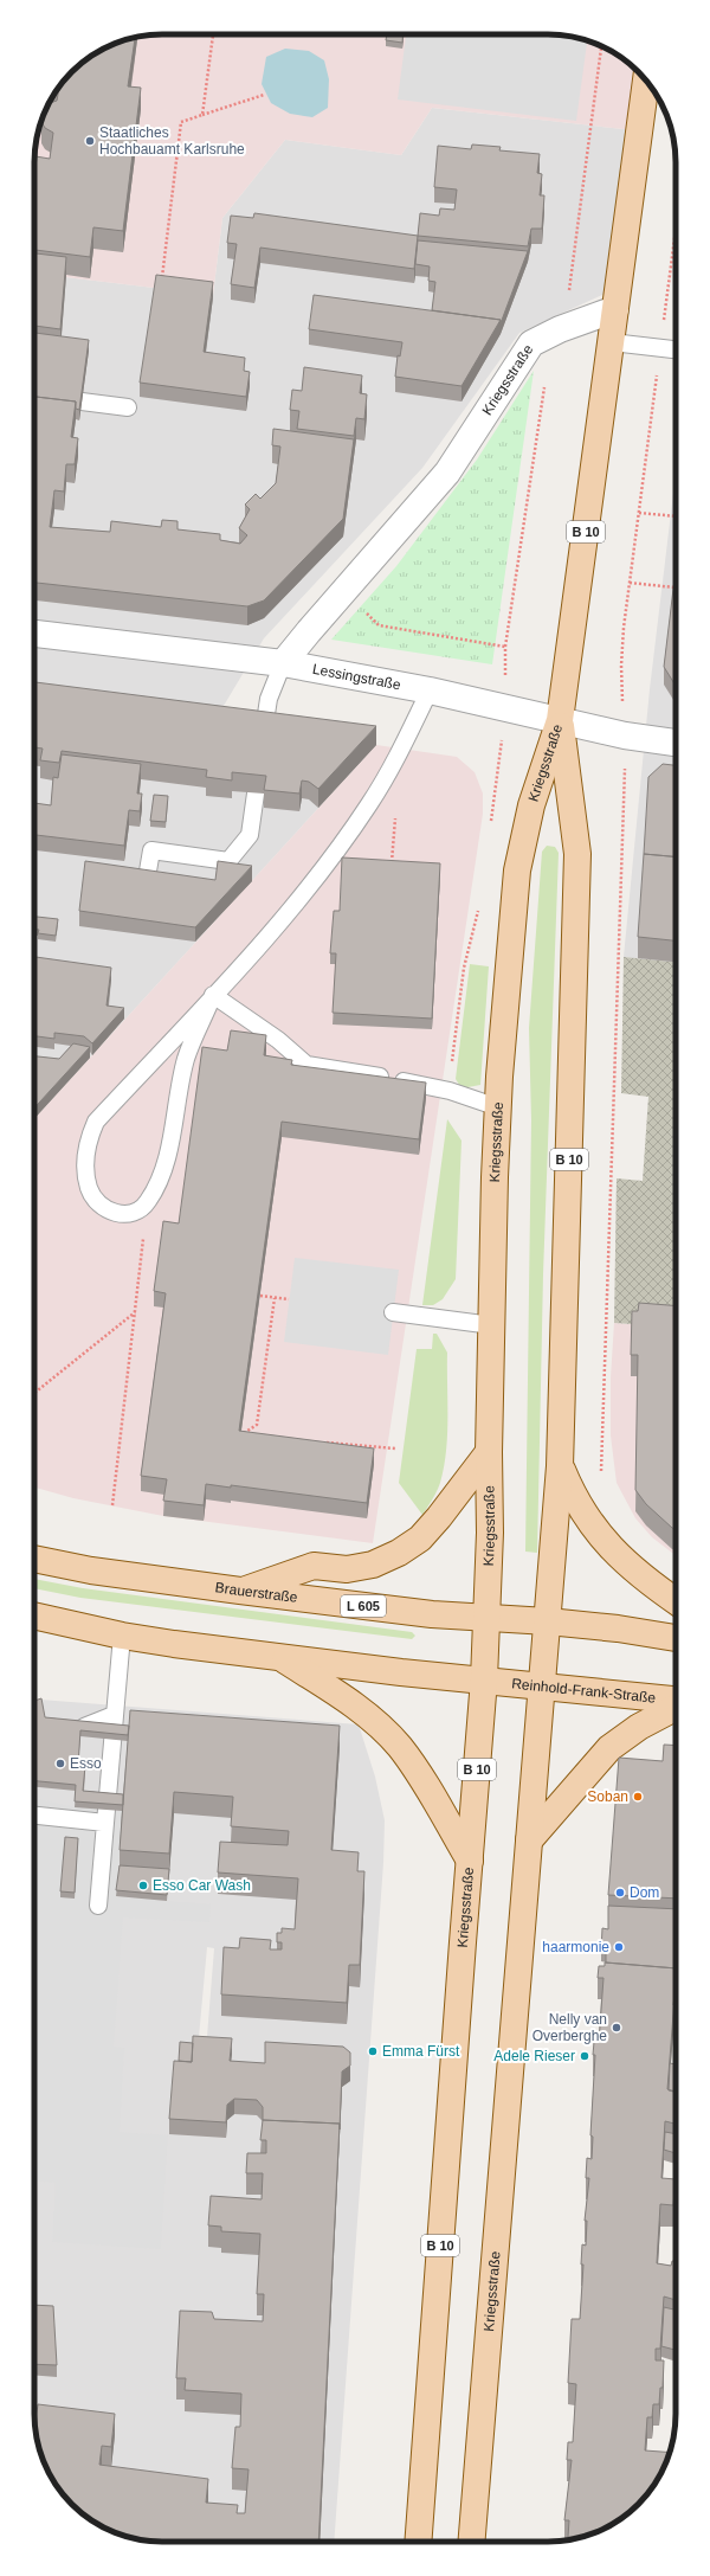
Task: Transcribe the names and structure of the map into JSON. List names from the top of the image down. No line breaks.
{"streets":{"main road":["Kriegsstraße","B 10","Brauerstraße","L 605","Reinhold-Frank-Straße"],"street":["Lessingstraße"]},"crossings":[["Kriegsstraße","B 10"],["Kriegsstraße","Lessingstraße"],["Kriegsstraße","Brauerstraße"],["Kriegsstraße","L 605"],["Kriegsstraße","Reinhold-Frank-Straße"],["B 10","Lessingstraße"],["Brauerstraße","L 605"]],"places":["Staatliches Hochbauamt Karlsruhe","Esso","Soban","Esso Car Wash","Dom","haarmonie","Nelly van Overberghe","Emma Fürst","Adele Rieser"]}
